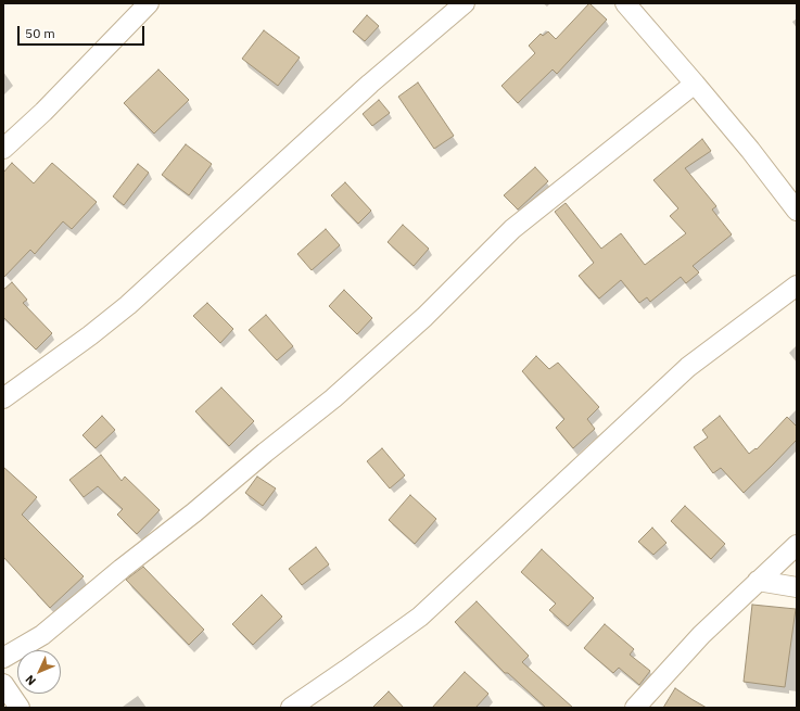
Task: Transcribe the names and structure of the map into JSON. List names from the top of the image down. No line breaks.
{"scale_bar":"50 m","north":"bottom left"}
